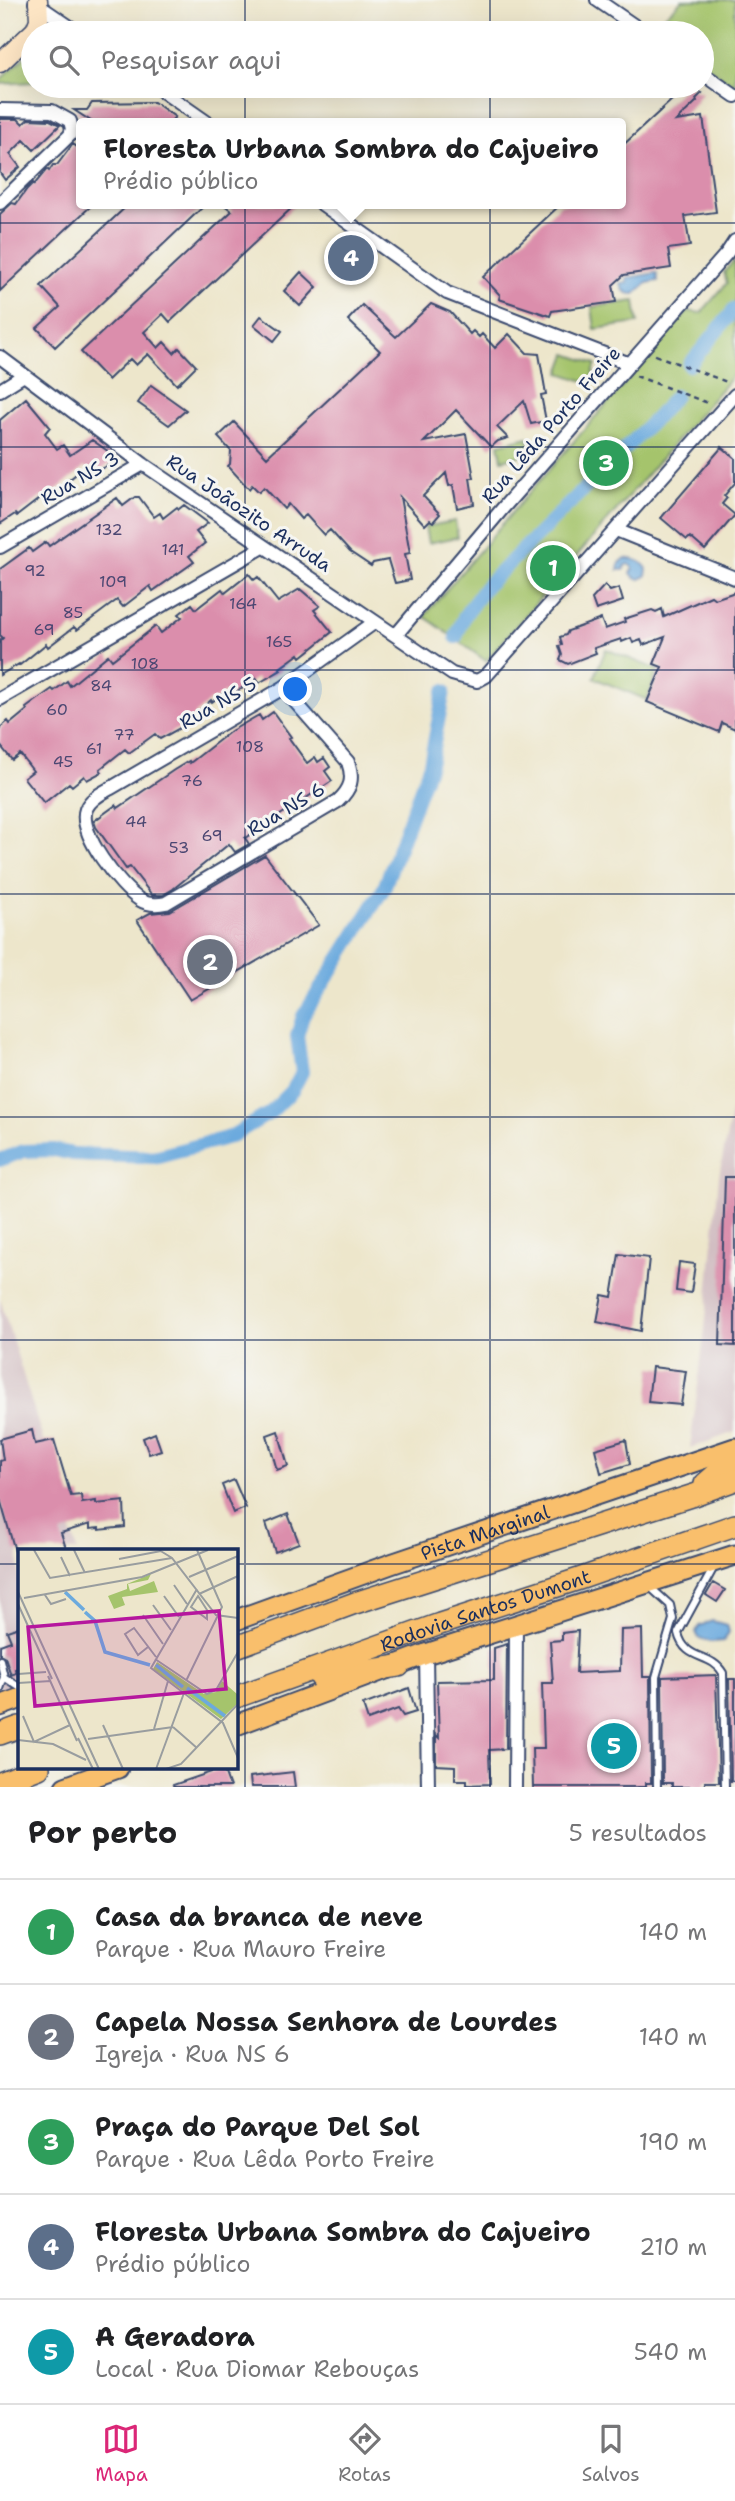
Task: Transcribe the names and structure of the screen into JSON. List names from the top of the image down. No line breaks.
{"streets":{"highway":["Rodovia Santos Dumont"],"main road":["Pista Marginal"],"street":["Rua Lêda Porto Freire","Rua NS 3","Rua Joãozito Arruda","Rua NS 5","Rua NS 6"]},"crossings":[["Rua Lêda Porto Freire","Rua Joãozito Arruda"],["Rua NS 3","Rua Joãozito Arruda"],["Rua Joãozito Arruda","Rua NS 5"],["Rua NS 5","Rua NS 6"]],"house_numbers":["132","141","92","109","164","85","69","165","108","84","60","77","108","61","45","76","44","69","53"],"page":{"search":"Pesquisar aqui","popup":["Floresta Urbana Sombra do Cajueiro","Prédio público"],"pins":["4","3","1","2","5"],"heading":["Por perto","5 resultados"],"list":[{"mark":"1","name":"Casa da branca de neve","note":"Parque · Rua Mauro Freire","value":"140 m"},{"mark":"2","name":"Capela Nossa Senhora de Lourdes","note":"Igreja · Rua NS 6","value":"140 m"},{"mark":"3","name":"Praça do Parque Del Sol","note":"Parque · Rua Lêda Porto Freire","value":"190 m"},{"mark":"4","name":"Floresta Urbana Sombra do Cajueiro","note":"Prédio público","value":"210 m"},{"mark":"5","name":"A Geradora","note":"Local · Rua Diomar Rebouças","value":"540 m"}],"nav":["Mapa","Rotas","Salvos"]}}
